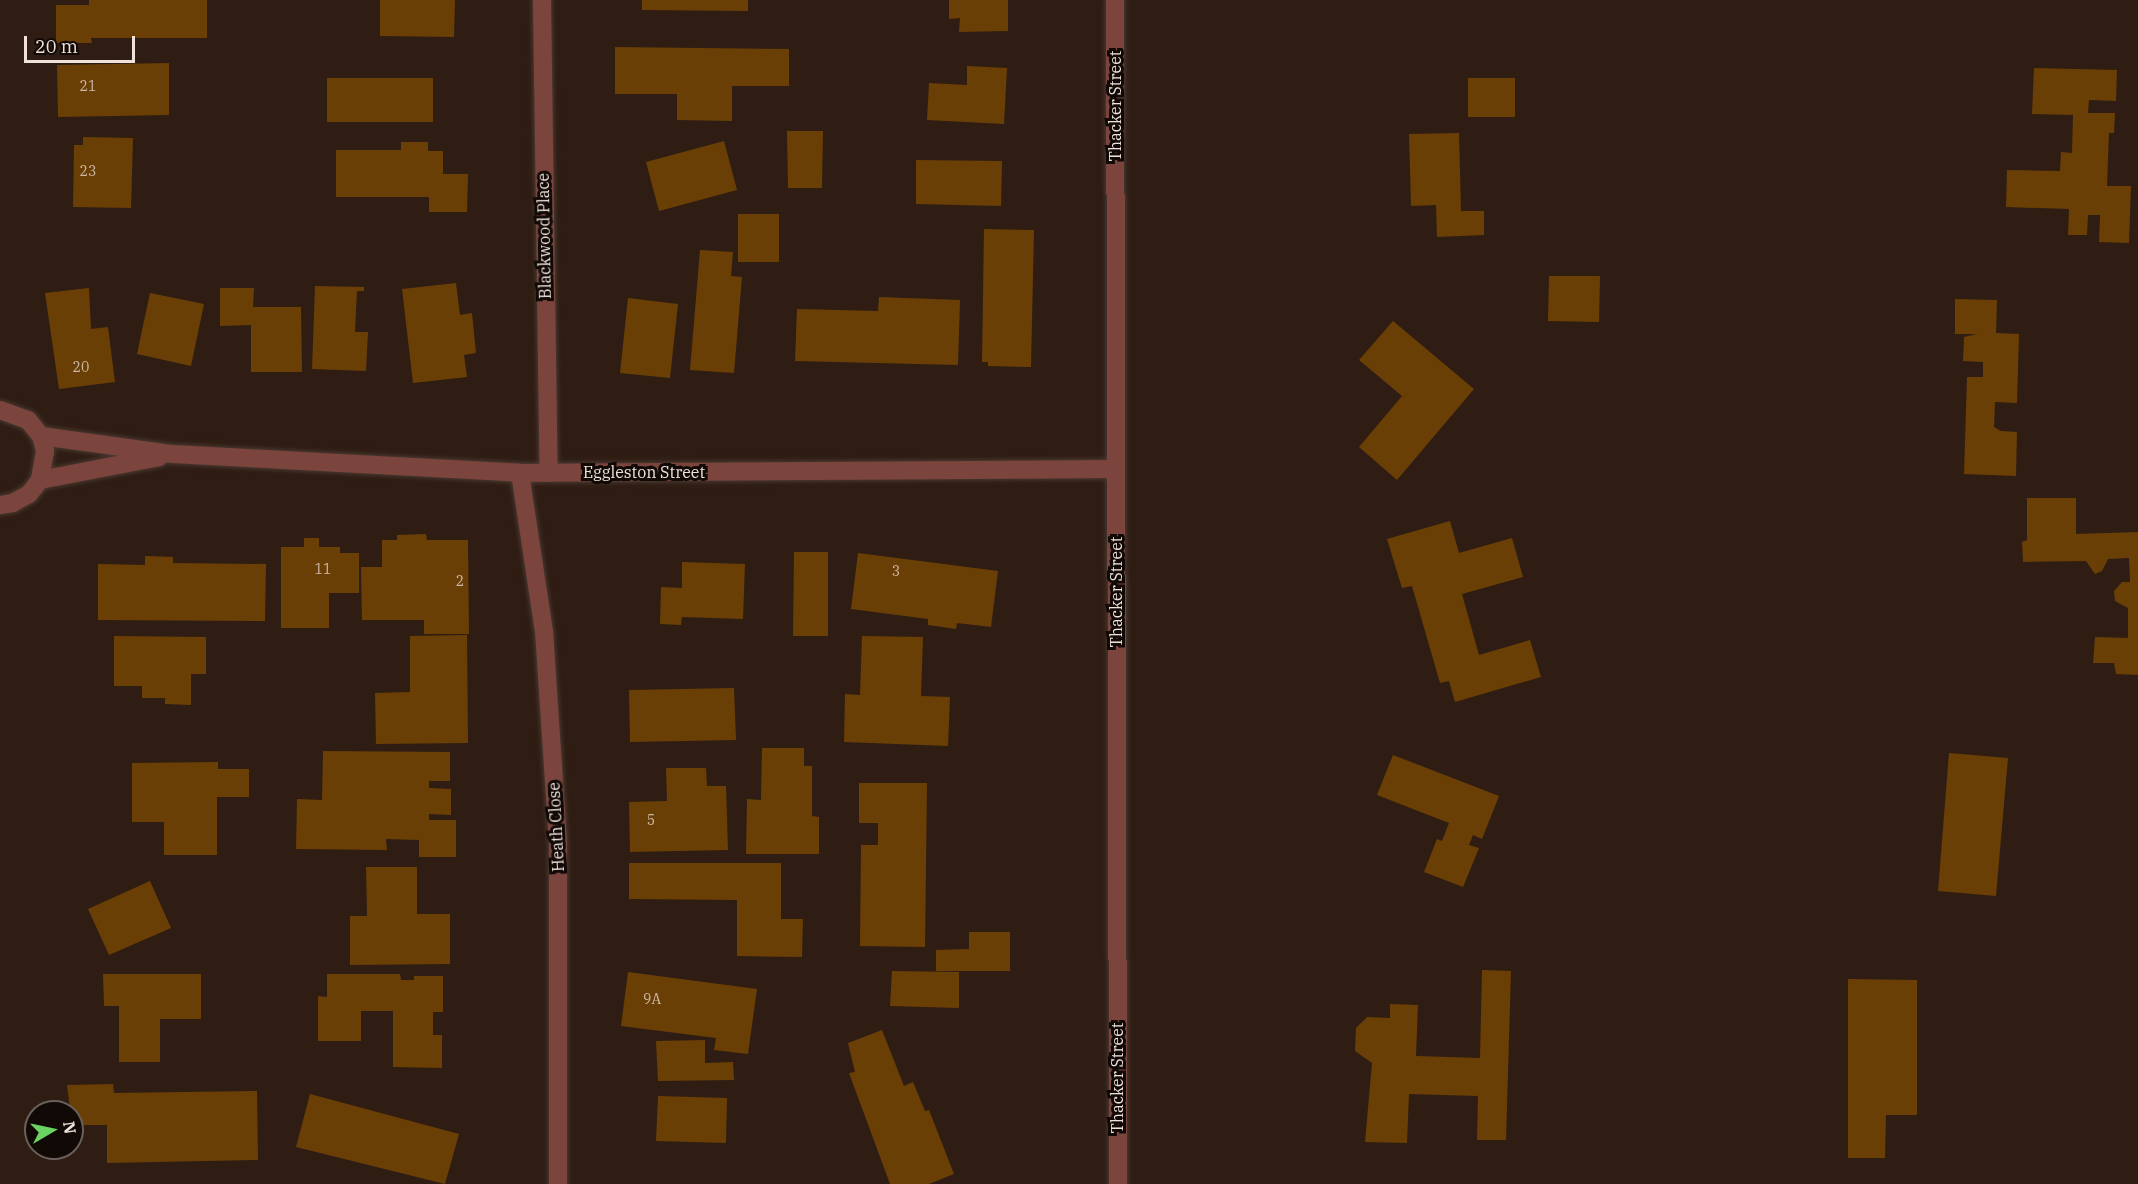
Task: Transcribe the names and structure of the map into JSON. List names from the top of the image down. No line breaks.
{"streets":{"street":["Thacker Street","Blackwood Place","Eggleston Street","Heath Close"]},"crossings":[["Thacker Street","Eggleston Street"],["Blackwood Place","Eggleston Street"],["Eggleston Street","Heath Close"]],"house_numbers":["21","23","20","11","3","2","5","9A"],"scale_bar":"20 m","north":"right"}
